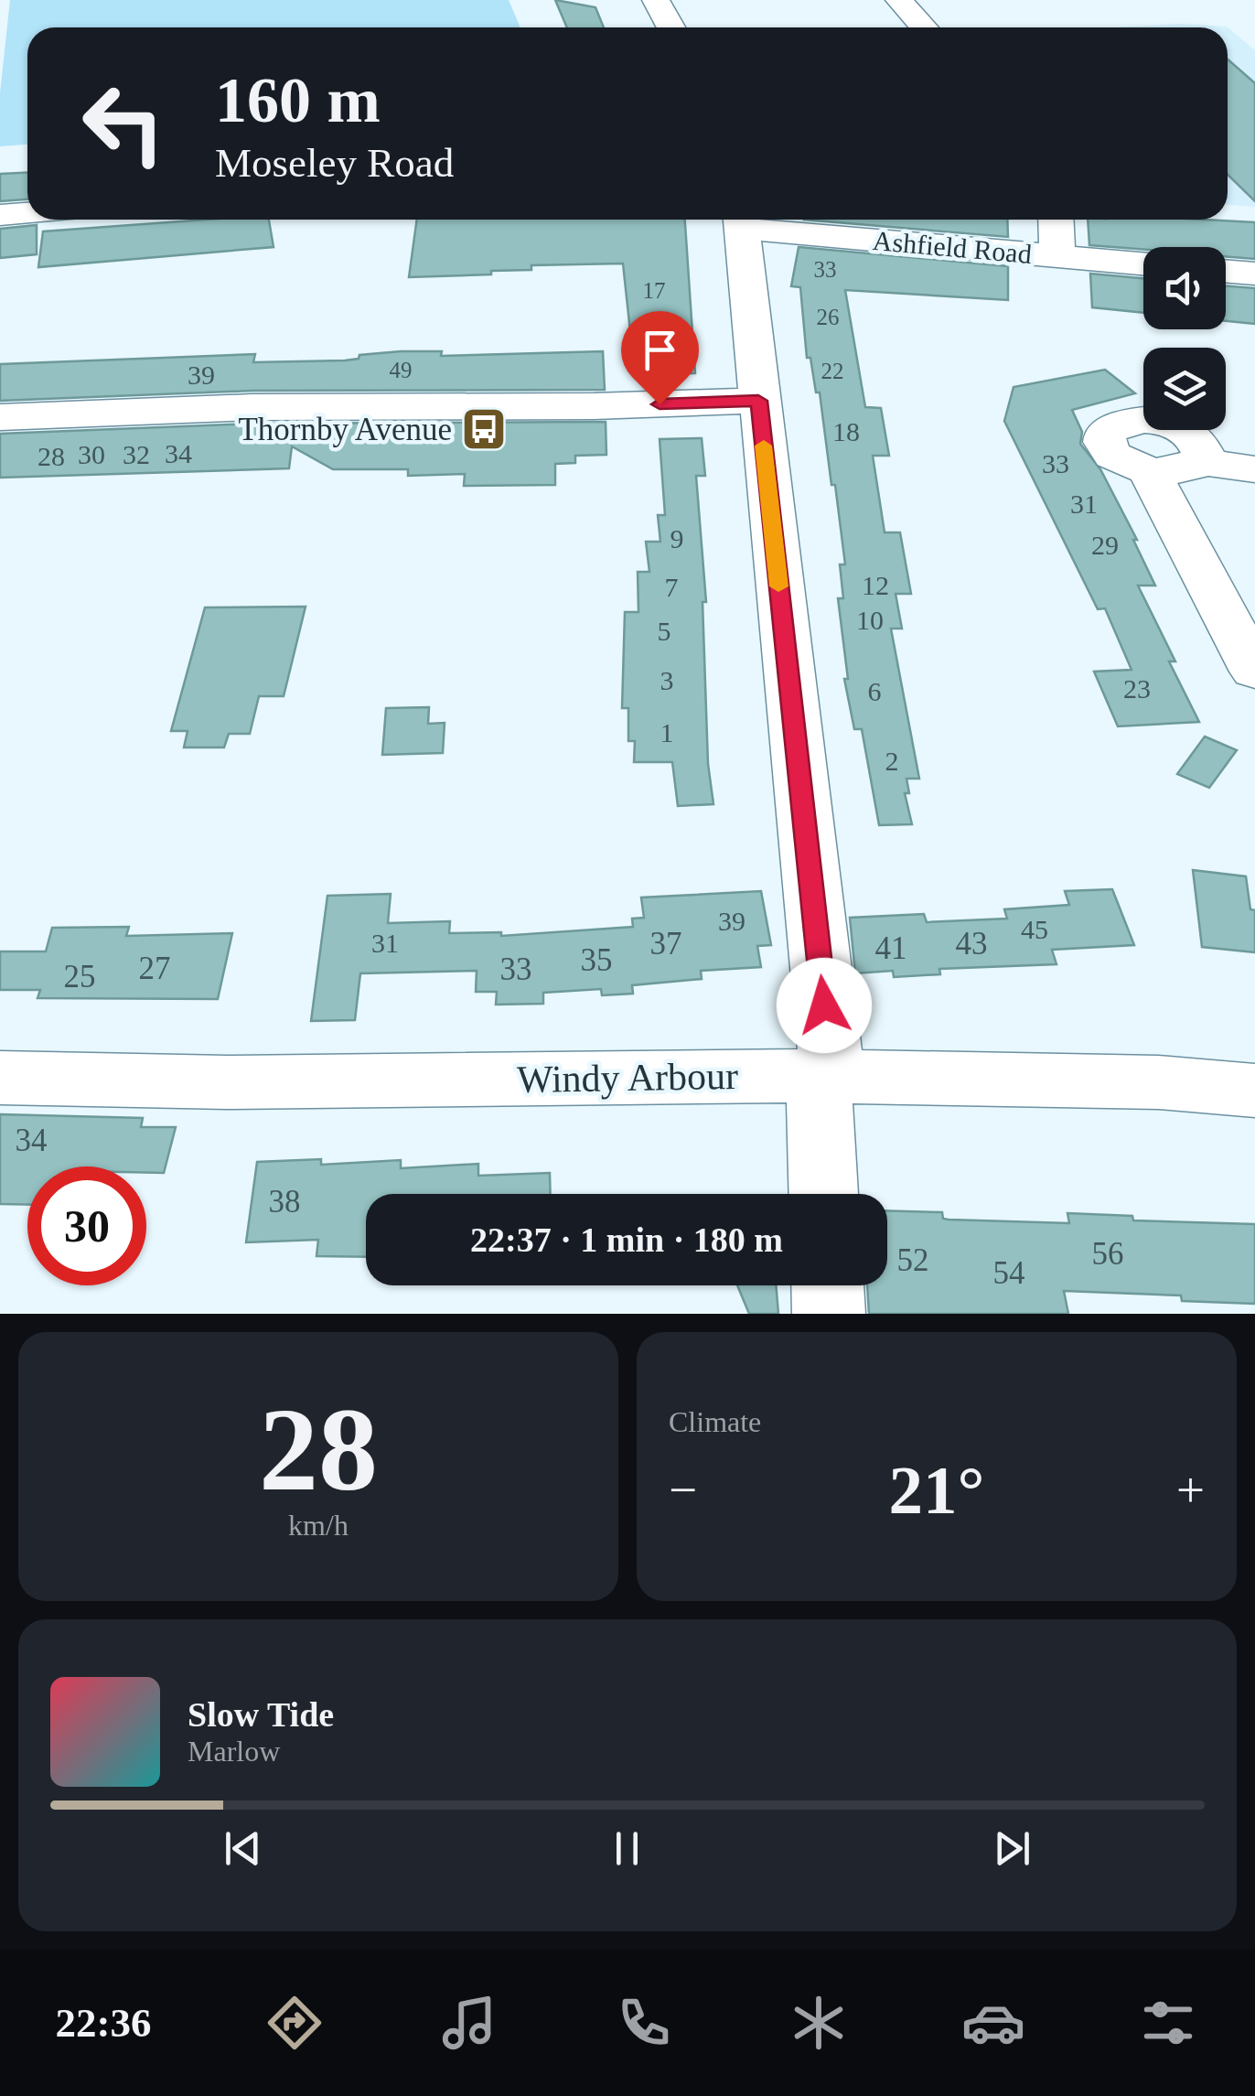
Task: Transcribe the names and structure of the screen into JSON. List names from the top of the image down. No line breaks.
{"streets":{"street":["Ashfield Road","Windy Arbour"]},"places":{"bus stop":["Thornby Avenue"]},"house_numbers":["33","17","26","49","22","39","18","34","30","32","28","33","31","9","29","12","7","10","5","3","23","6","1","2","39","45","31","37","43","41","35","27","33","25","34","38","56","52","54"],"page":{"turn":["160 m","Moseley Road"],"limit":"30","trip":"22:37 · 1 min · 180 m","tile":[["28","km/h"],"Climate"],"heat":["−","21°","+"],"song":["Slow Tide","Marlow"],"tabs":"22:36"}}
